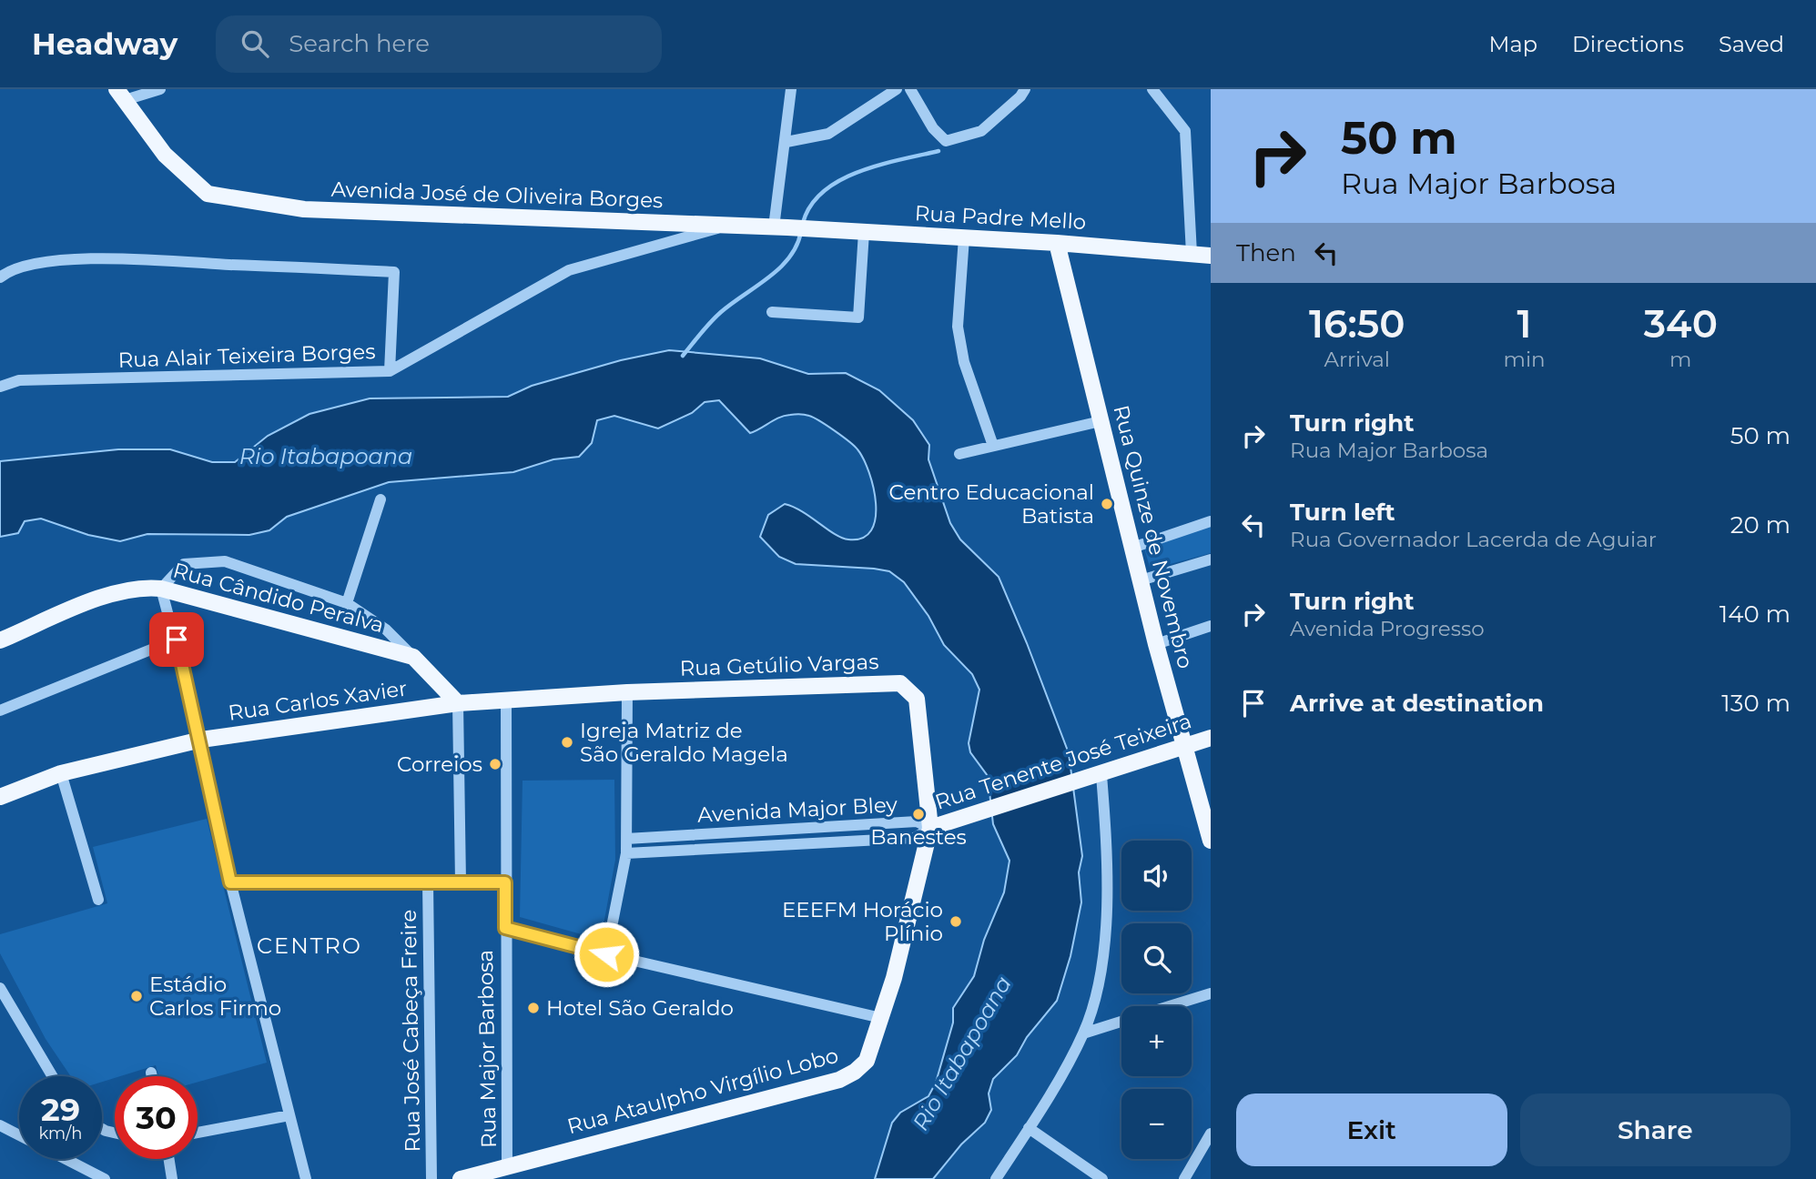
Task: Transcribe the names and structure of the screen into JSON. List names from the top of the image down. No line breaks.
{"streets":{"main road":["Avenida José de Oliveira Borges","Rua Padre Mello","Rua Quinze de Novembro","Rua Cândido Peralva","Rua Getúlio Vargas","Rua Carlos Xavier","Rua Tenente José Teixeira","Rua Ataulpho Virgílio Lobo"],"street":["Rua Alair Teixeira Borges","Avenida Major Bley","Rua José Cabeça Freire","Rua Major Barbosa"]},"crossings":[["Avenida José de Oliveira Borges","Rua Padre Mello"],["Avenida José de Oliveira Borges","Rua Alair Teixeira Borges"],["Rua Padre Mello","Rua Quinze de Novembro"],["Rua Quinze de Novembro","Rua Tenente José Teixeira"],["Rua Getúlio Vargas","Rua Carlos Xavier"],["Rua Getúlio Vargas","Rua Tenente José Teixeira"],["Rua Getúlio Vargas","Avenida Major Bley"],["Rua Getúlio Vargas","Rua Major Barbosa"],["Rua Getúlio Vargas","Rua Ataulpho Virgílio Lobo"],["Rua Carlos Xavier","Rua Major Barbosa"],["Rua Tenente José Teixeira","Avenida Major Bley"],["Rua Tenente José Teixeira","Rua Ataulpho Virgílio Lobo"],["Avenida Major Bley","Rua Ataulpho Virgílio Lobo"],["Rua Major Barbosa","Rua Ataulpho Virgílio Lobo"]],"districts":["CENTRO"],"water":["Rio Itabapoana"],"places":["Centro Educacional Batista","Igreja Matriz de São Geraldo Magela","Correios","Banestes","EEEFM Horácio Plínio","Estádio Carlos Firmo","Hotel São Geraldo"],"page":{"header":"Headway","search":"Search here","nav":["Map","Directions","Saved"],"turn":["50 m","Rua Major Barbosa"],"then":"Then","eta":["16:50","Arrival","1","min","340","m"],"list":[{"name":"Turn right","note":"Rua Major Barbosa","value":"50 m"},{"name":"Turn left","note":"Rua Governador Lacerda de Aguiar","value":"20 m"},{"name":"Turn right","note":"Avenida Progresso","value":"140 m"},{"name":"Arrive at destination","value":"130 m"}],"map_buttons":["+","−"],"speed":"29 km/h","limit":"30","buttons":["Exit","Share"]}}
